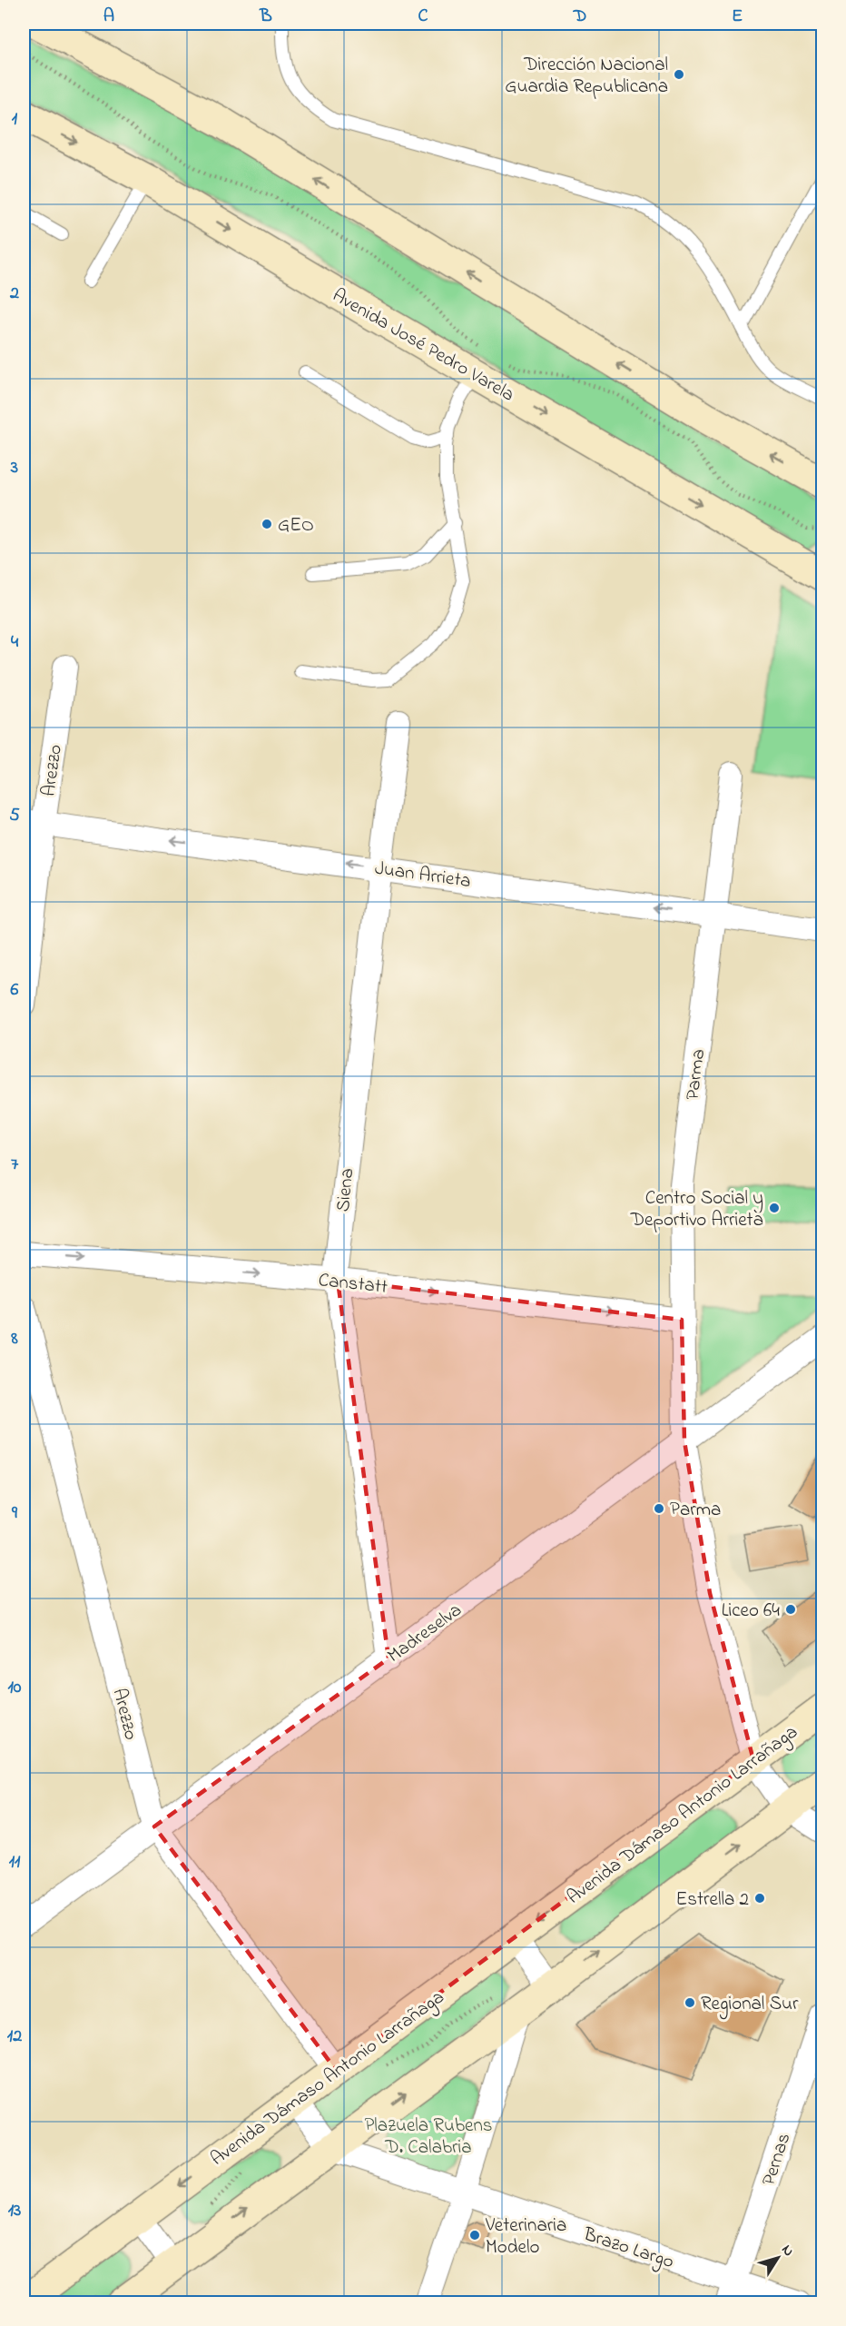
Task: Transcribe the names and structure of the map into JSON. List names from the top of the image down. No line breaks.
{"streets":{"street":["Avenida José Pedro Varela","Arezzo","Juan Arrieta","Parma","Siena","Canstatt","Madreselva","Avenida Dámaso Antonio Larrañaga","Pernas","Brazo Largo"]},"crossings":[["Arezzo","Juan Arrieta"],["Arezzo","Madreselva"],["Arezzo","Avenida Dámaso Antonio Larrañaga"],["Juan Arrieta","Parma"],["Juan Arrieta","Siena"],["Parma","Canstatt"],["Parma","Madreselva"],["Parma","Avenida Dámaso Antonio Larrañaga"],["Siena","Canstatt"],["Siena","Madreselva"],["Pernas","Brazo Largo"]],"one_way":["Juan Arrieta","Canstatt"],"parks":["Plazuela Rubens D. Calabria"],"places":["Dirección Nacional Guardia Republicana","GEO","Centro Social y Deportivo Arrieta","Parma","Liceo 64","Estrella 2","Regional Sur","Veterinaria Modelo"],"north":"top right","grid":{"columns":["A","B","C","D","E"],"rows":["1","2","3","4","5","6","7","8","9","10","11","12","13"]}}
